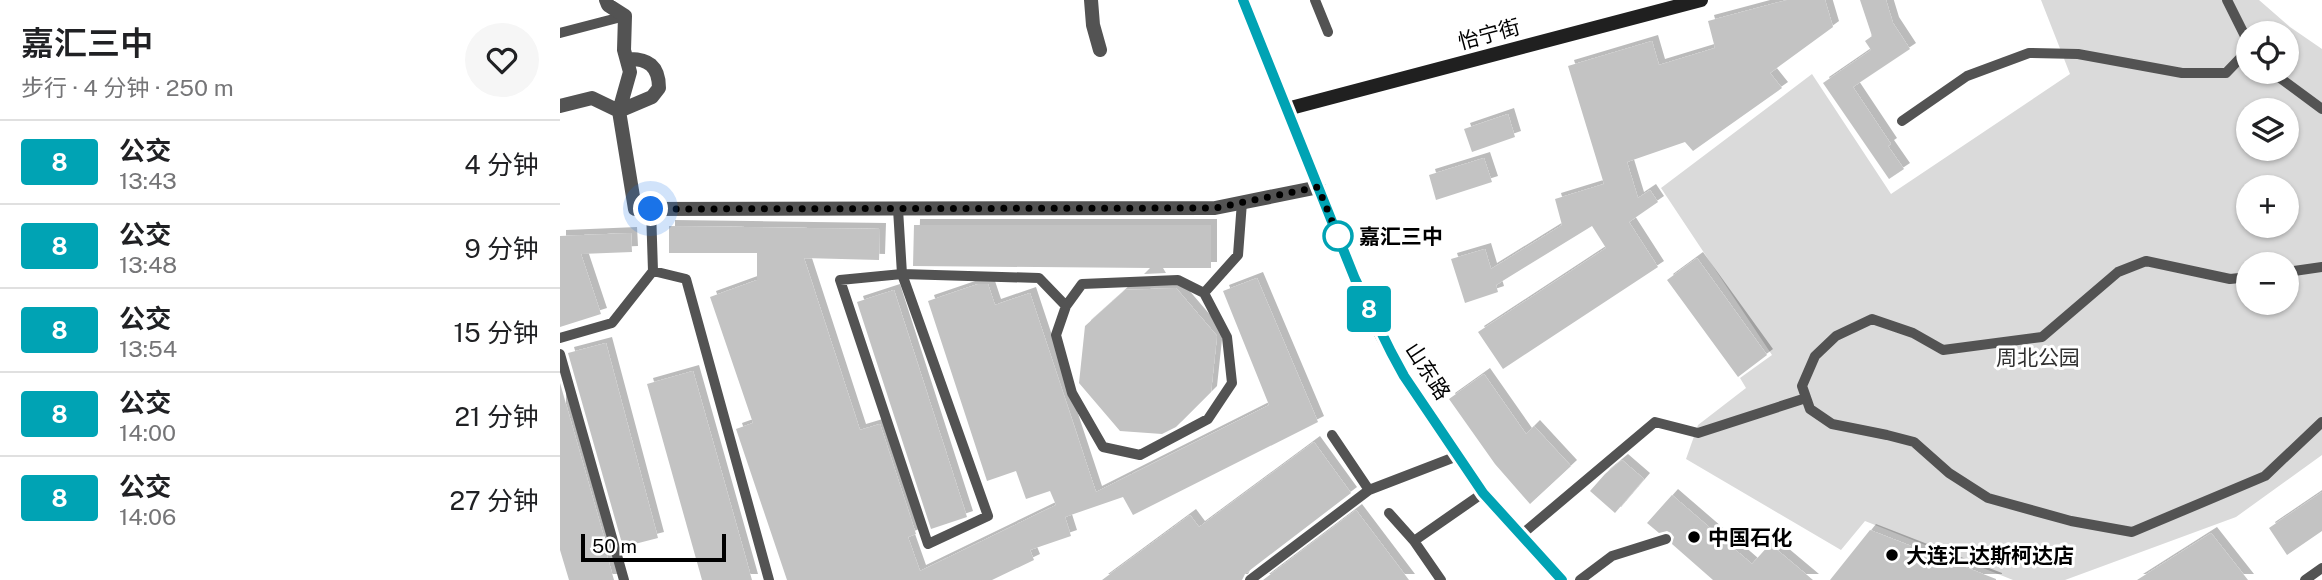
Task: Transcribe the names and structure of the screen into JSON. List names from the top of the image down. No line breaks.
{"streets":{"main road":["怡宁街","山东路"]},"crossings":[["怡宁街","山东路"]],"parks":["周北公园"],"places":["嘉汇三中","中国石化","大连汇达斯柯达店"],"lines":["bus line 8"],"scale_bar":"50 m","page":{"heading":["嘉汇三中","步行 · 4 分钟 · 250 m"],"on_map":"8","map_buttons":["+","−"],"list":[{"mark":"8","name":"公交","note":"13:43","value":"4 分钟"},{"mark":"8","name":"公交","note":"13:48","value":"9 分钟"},{"mark":"8","name":"公交","note":"13:54","value":"15 分钟"},{"mark":"8","name":"公交","note":"14:00","value":"21 分钟"},{"mark":"8","name":"公交","note":"14:06","value":"27 分钟"}],"scale":"50 m"}}
